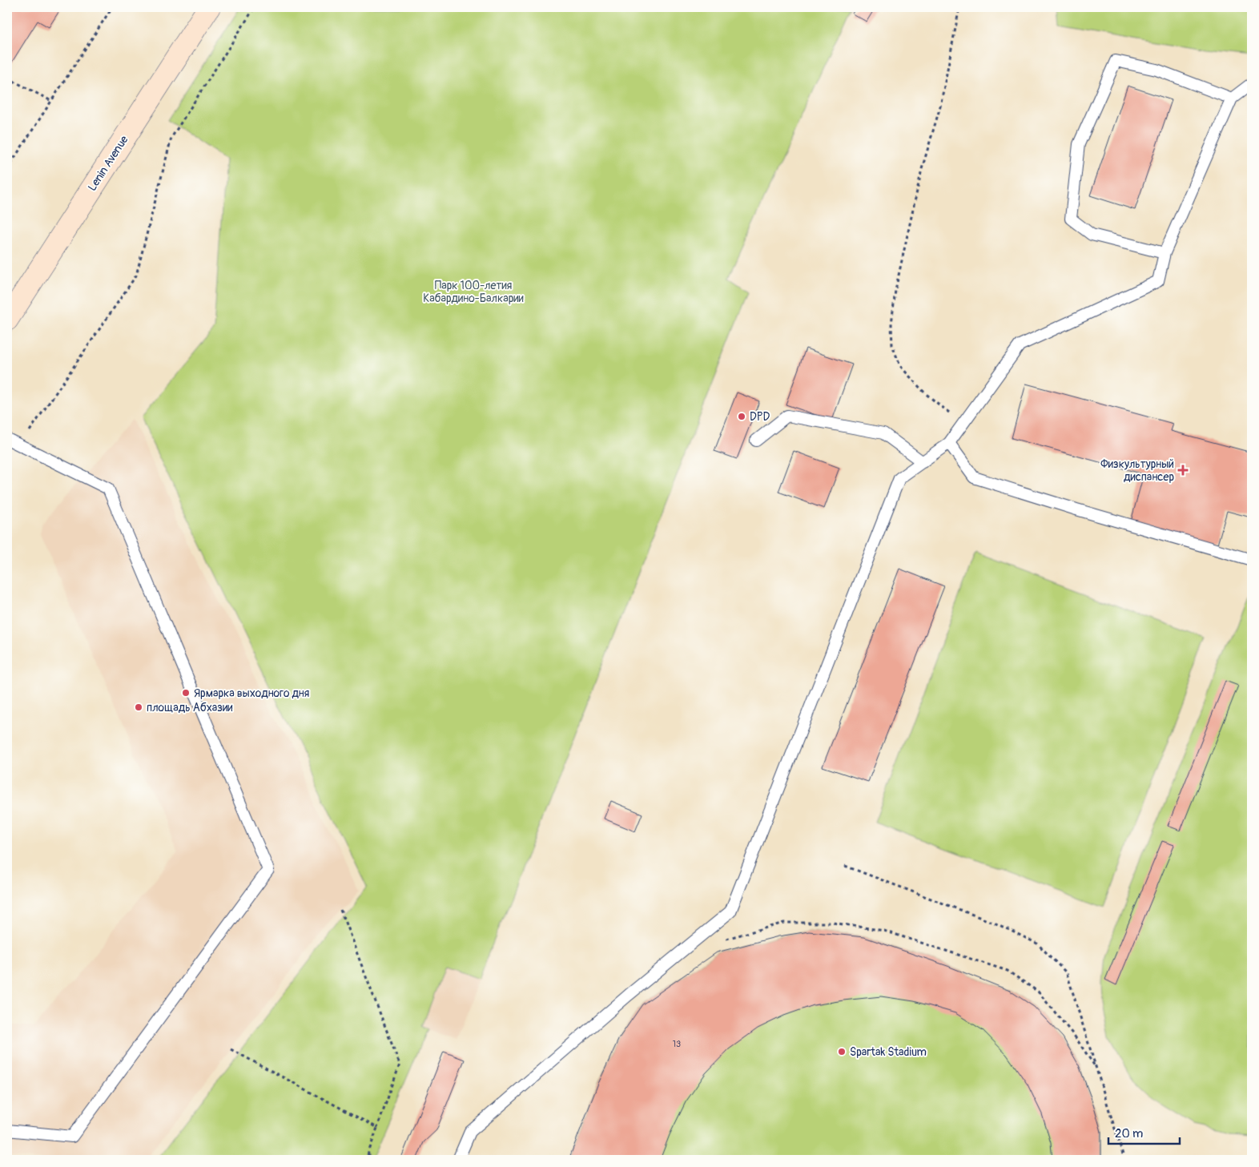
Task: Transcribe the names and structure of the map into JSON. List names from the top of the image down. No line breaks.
{"streets":{"main road":["Lenin Avenue"]},"parks":["Парк 100-летия Кабардино-Балкарии"],"places":{"other":["DPD","Ярмарка выходного дня","площадь Абхазии","Spartak Stadium"],"health":["Физкультурный диспансер"]},"house_numbers":["13"],"scale_bar":"20 m"}
